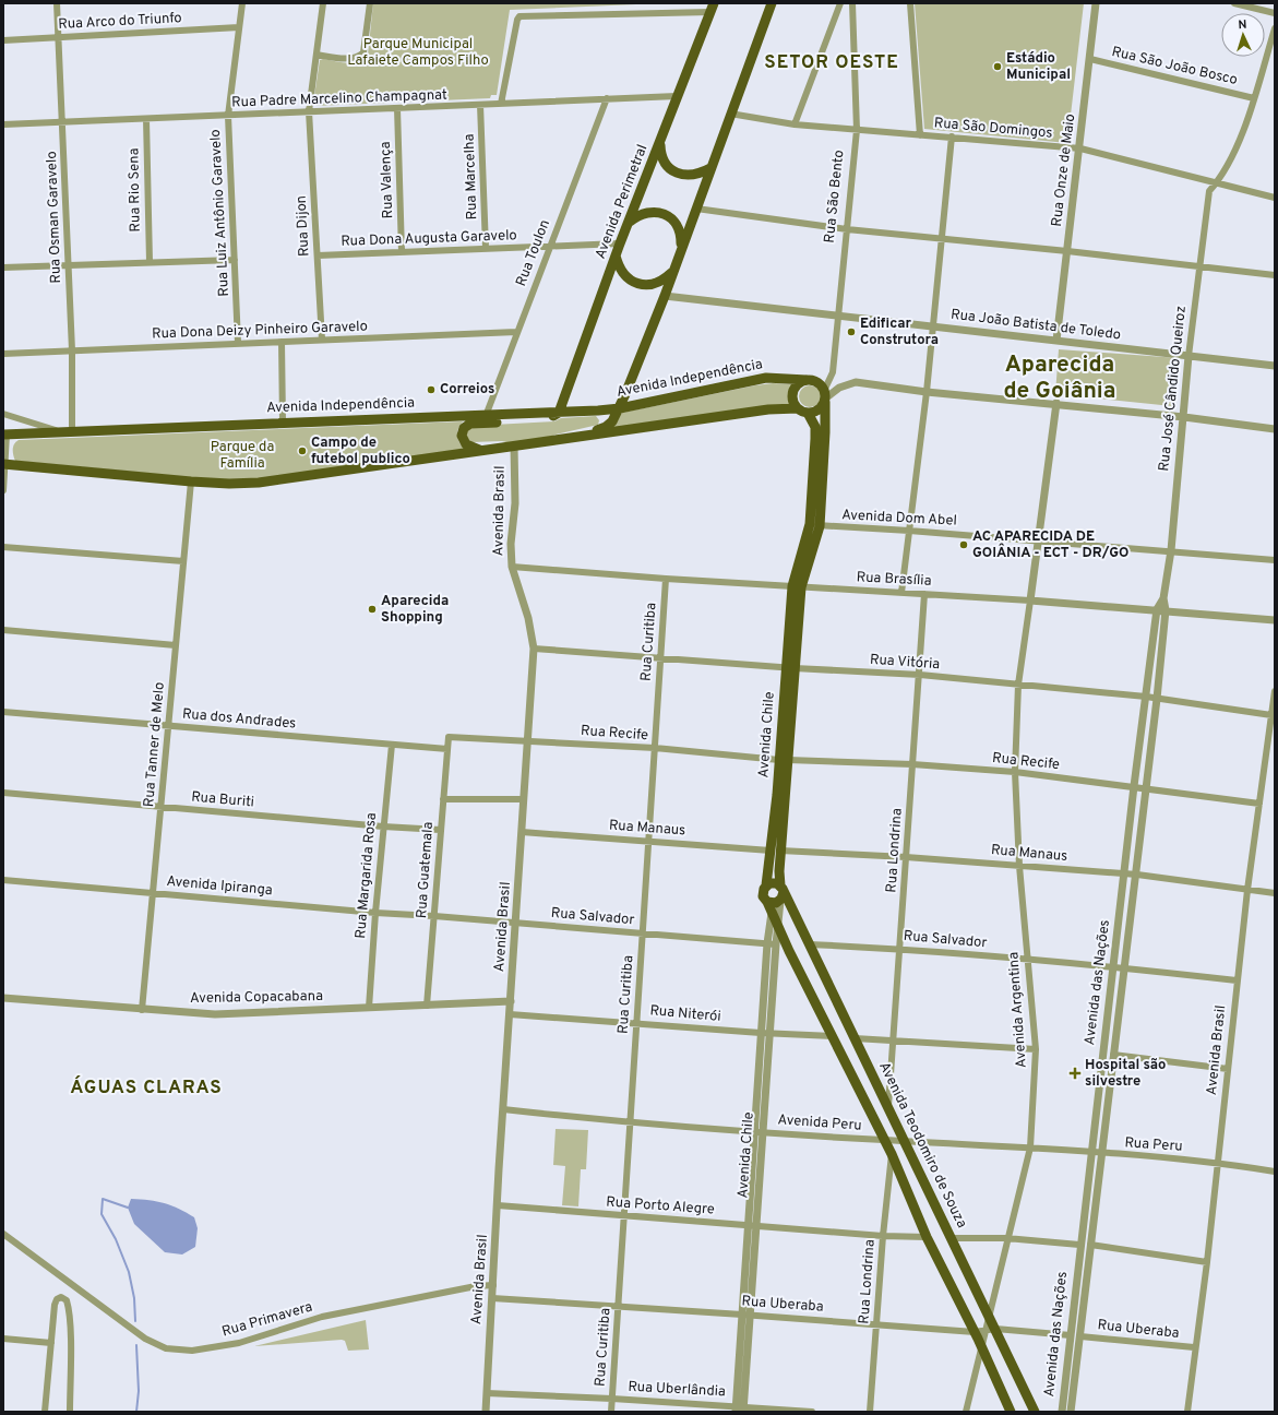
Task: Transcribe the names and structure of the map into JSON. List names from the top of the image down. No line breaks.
{"streets":{"main road":["Rua São Bento","Avenida Perimetral","Avenida Independência","Avenida Chile","Avenida Teodomiro de Souza"],"street":["Rua Arco do Triunfo","Rua São João Bosco","Rua Padre Marcelino Champagnat","Rua São Domingos","Rua Onze de Maio","Rua Marcelha","Rua Valença","Rua Rio Sena","Rua Luiz Antônio Garavelo","Rua Osman Garavelo","Rua Dijon","Rua Dona Augusta Garavelo","Rua Toulon","Rua João Batista de Toledo","Rua Dona Deizy Pinheiro Garavelo","Rua José Cândido Queiroz","Avenida Brasil","Avenida Dom Abel","Rua Brasília","Rua Curitiba","Rua Vitória","Rua dos Andrades","Rua Recife","Rua Tanner de Melo","Rua Buriti","Rua Manaus","Rua Londrina","Rua Guatemala","Rua Margarida Rosa","Avenida Ipiranga","Rua Salvador","Avenida das Nações","Avenida Copacabana","Avenida Argentina","Rua Niterói","Avenida Peru","Rua Peru","Rua Porto Alegre","Rua Uberaba","Rua Primavera","Rua Uberlândia"]},"crossings":[["Rua Arco do Triunfo","Rua Luiz Antônio Garavelo"],["Rua Arco do Triunfo","Rua Osman Garavelo"],["Rua São João Bosco","Rua Onze de Maio"],["Rua São João Bosco","Rua José Cândido Queiroz"],["Rua Padre Marcelino Champagnat","Rua Marcelha"],["Rua Padre Marcelino Champagnat","Rua Valença"],["Rua Padre Marcelino Champagnat","Rua Rio Sena"],["Rua Padre Marcelino Champagnat","Avenida Perimetral"],["Rua Padre Marcelino Champagnat","Rua Luiz Antônio Garavelo"],["Rua Padre Marcelino Champagnat","Rua Osman Garavelo"],["Rua Padre Marcelino Champagnat","Rua Dijon"],["Rua Padre Marcelino Champagnat","Rua Toulon"],["Rua São Domingos","Rua Onze de Maio"],["Rua São Domingos","Rua São Bento"],["Rua São Domingos","Rua José Cândido Queiroz"],["Rua Onze de Maio","Rua João Batista de Toledo"],["Rua Marcelha","Rua Dona Augusta Garavelo"],["Rua Valença","Rua Dona Augusta Garavelo"],["Rua São Bento","Rua João Batista de Toledo"],["Rua São Bento","Avenida Independência"],["Rua São Bento","Avenida Dom Abel"],["Rua São Bento","Rua Brasília"],["Rua São Bento","Avenida Chile"],["Avenida Perimetral","Rua Dona Augusta Garavelo"],["Avenida Perimetral","Avenida Independência"],["Rua Luiz Antônio Garavelo","Rua Dona Deizy Pinheiro Garavelo"],["Rua Osman Garavelo","Rua Dona Deizy Pinheiro Garavelo"],["Rua Osman Garavelo","Avenida Independência"],["Rua Dijon","Rua Dona Augusta Garavelo"],["Rua Dijon","Rua Dona Deizy Pinheiro Garavelo"],["Rua Dona Augusta Garavelo","Rua Toulon"],["Rua Toulon","Rua Dona Deizy Pinheiro Garavelo"],["Rua Toulon","Avenida Independência"],["Rua João Batista de Toledo","Rua José Cândido Queiroz"],["Rua José Cândido Queiroz","Avenida Dom Abel"],["Rua José Cândido Queiroz","Rua Brasília"],["Rua José Cândido Queiroz","Avenida das Nações"],["Avenida Brasil","Rua Brasília"],["Avenida Brasil","Rua Vitória"],["Avenida Brasil","Rua Recife"],["Avenida Brasil","Rua Manaus"],["Avenida Brasil","Rua Salvador"],["Avenida Brasil","Avenida Copacabana"],["Avenida Brasil","Rua Niterói"],["Avenida Brasil","Avenida Peru"],["Avenida Brasil","Rua Peru"],["Avenida Brasil","Rua Porto Alegre"],["Avenida Brasil","Rua Uberaba"],["Avenida Brasil","Rua Primavera"],["Avenida Brasil","Rua Uberlândia"],["Rua Brasília","Rua Curitiba"],["Rua Brasília","Avenida Chile"],["Rua Brasília","Rua Londrina"],["Rua Brasília","Avenida das Nações"],["Rua Brasília","Avenida Argentina"],["Rua Curitiba","Rua Vitória"],["Rua Curitiba","Rua Recife"],["Rua Curitiba","Rua Manaus"],["Rua Curitiba","Rua Salvador"],["Rua Curitiba","Rua Niterói"],["Rua Curitiba","Avenida Peru"],["Rua Curitiba","Rua Porto Alegre"],["Rua Curitiba","Rua Uberaba"],["Rua Curitiba","Rua Uberlândia"],["Rua Vitória","Avenida Chile"],["Rua Vitória","Rua Londrina"],["Rua Vitória","Avenida das Nações"],["Rua Vitória","Avenida Argentina"],["Rua dos Andrades","Rua Tanner de Melo"],["Rua dos Andrades","Rua Guatemala"],["Rua dos Andrades","Rua Margarida Rosa"],["Rua Recife","Avenida Chile"],["Rua Recife","Rua Londrina"],["Rua Recife","Rua Guatemala"],["Rua Recife","Avenida das Nações"],["Rua Recife","Avenida Argentina"],["Avenida Chile","Rua Manaus"],["Avenida Chile","Rua Salvador"],["Avenida Chile","Rua Niterói"],["Avenida Chile","Avenida Peru"],["Avenida Chile","Avenida Teodomiro de Souza"],["Avenida Chile","Rua Porto Alegre"],["Avenida Chile","Rua Uberaba"],["Avenida Chile","Rua Uberlândia"],["Rua Tanner de Melo","Rua Buriti"],["Rua Tanner de Melo","Avenida Ipiranga"],["Rua Tanner de Melo","Avenida Copacabana"],["Rua Buriti","Rua Guatemala"],["Rua Buriti","Rua Margarida Rosa"],["Rua Manaus","Rua Londrina"],["Rua Manaus","Avenida das Nações"],["Rua Manaus","Avenida Argentina"],["Rua Londrina","Rua Salvador"],["Rua Londrina","Avenida Teodomiro de Souza"],["Rua Londrina","Rua Porto Alegre"],["Rua Londrina","Rua Uberaba"],["Rua Guatemala","Avenida Ipiranga"],["Rua Guatemala","Rua Salvador"],["Rua Guatemala","Avenida Copacabana"],["Rua Margarida Rosa","Avenida Ipiranga"],["Rua Margarida Rosa","Avenida Copacabana"],["Avenida Ipiranga","Rua Salvador"],["Rua Salvador","Avenida das Nações"],["Rua Salvador","Avenida Argentina"],["Rua Salvador","Avenida Teodomiro de Souza"],["Avenida das Nações","Rua Peru"],["Avenida das Nações","Rua Uberaba"],["Avenida Argentina","Avenida Peru"],["Avenida Argentina","Avenida Teodomiro de Souza"],["Avenida Argentina","Rua Peru"],["Avenida Peru","Avenida Teodomiro de Souza"],["Avenida Peru","Rua Peru"],["Avenida Teodomiro de Souza","Rua Uberaba"]],"districts":["SETOR OESTE","Aparecida de Goiânia","ÁGUAS CLARAS"],"parks":["Parque Municipal Lafaiete Campos Filho","Parque da Família"],"places":{"other":["Estádio Municipal","Edificar Construtora","Correios","Campo de futebol publico","AC APARECIDA DE GOIÂNIA - ECT - DR/GO","Aparecida Shopping"],"health":["Hospital são silvestre"]},"north":"top"}
